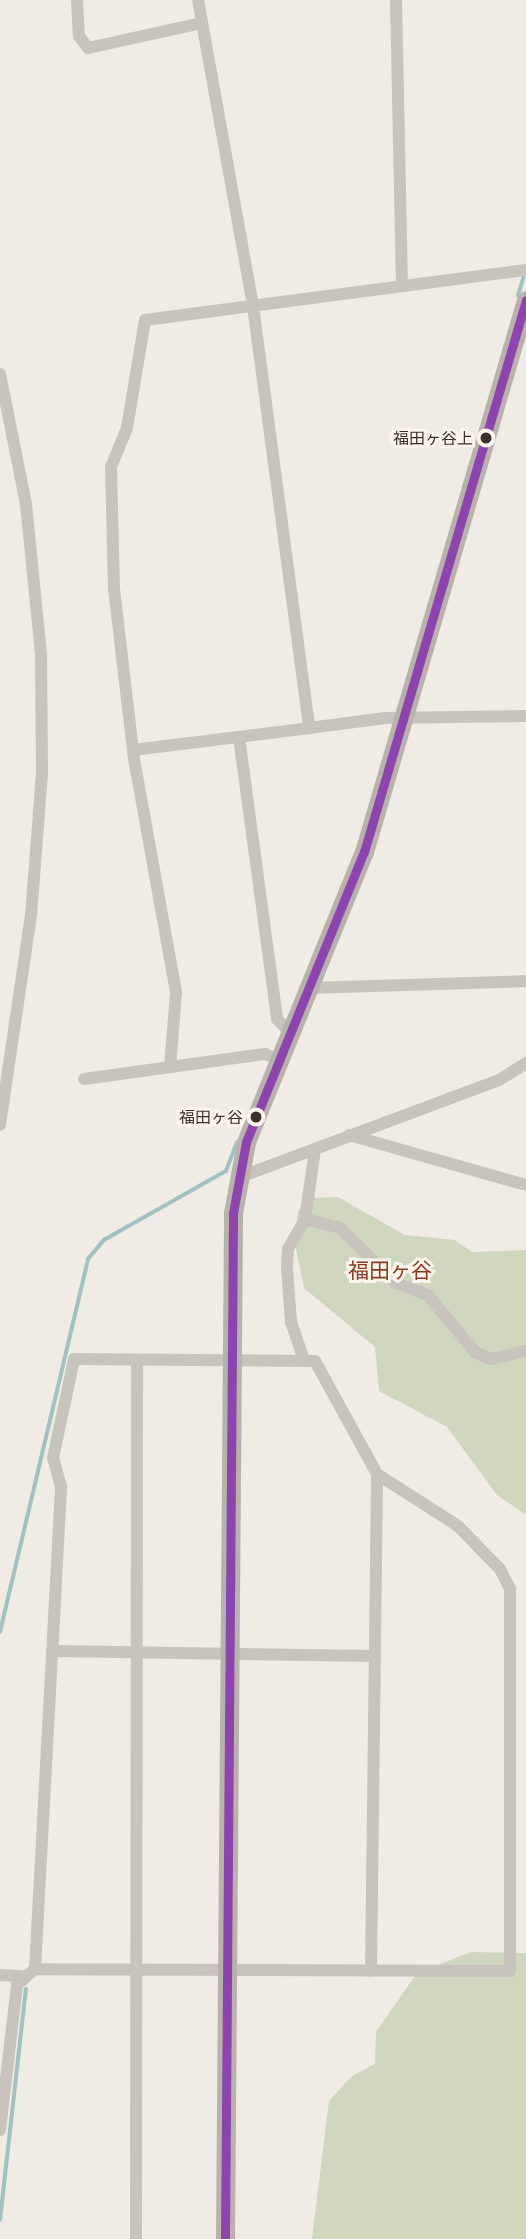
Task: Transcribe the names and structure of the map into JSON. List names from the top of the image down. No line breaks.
{"districts":["福田ヶ谷"],"places":["福田ヶ谷上","福田ヶ谷"]}
